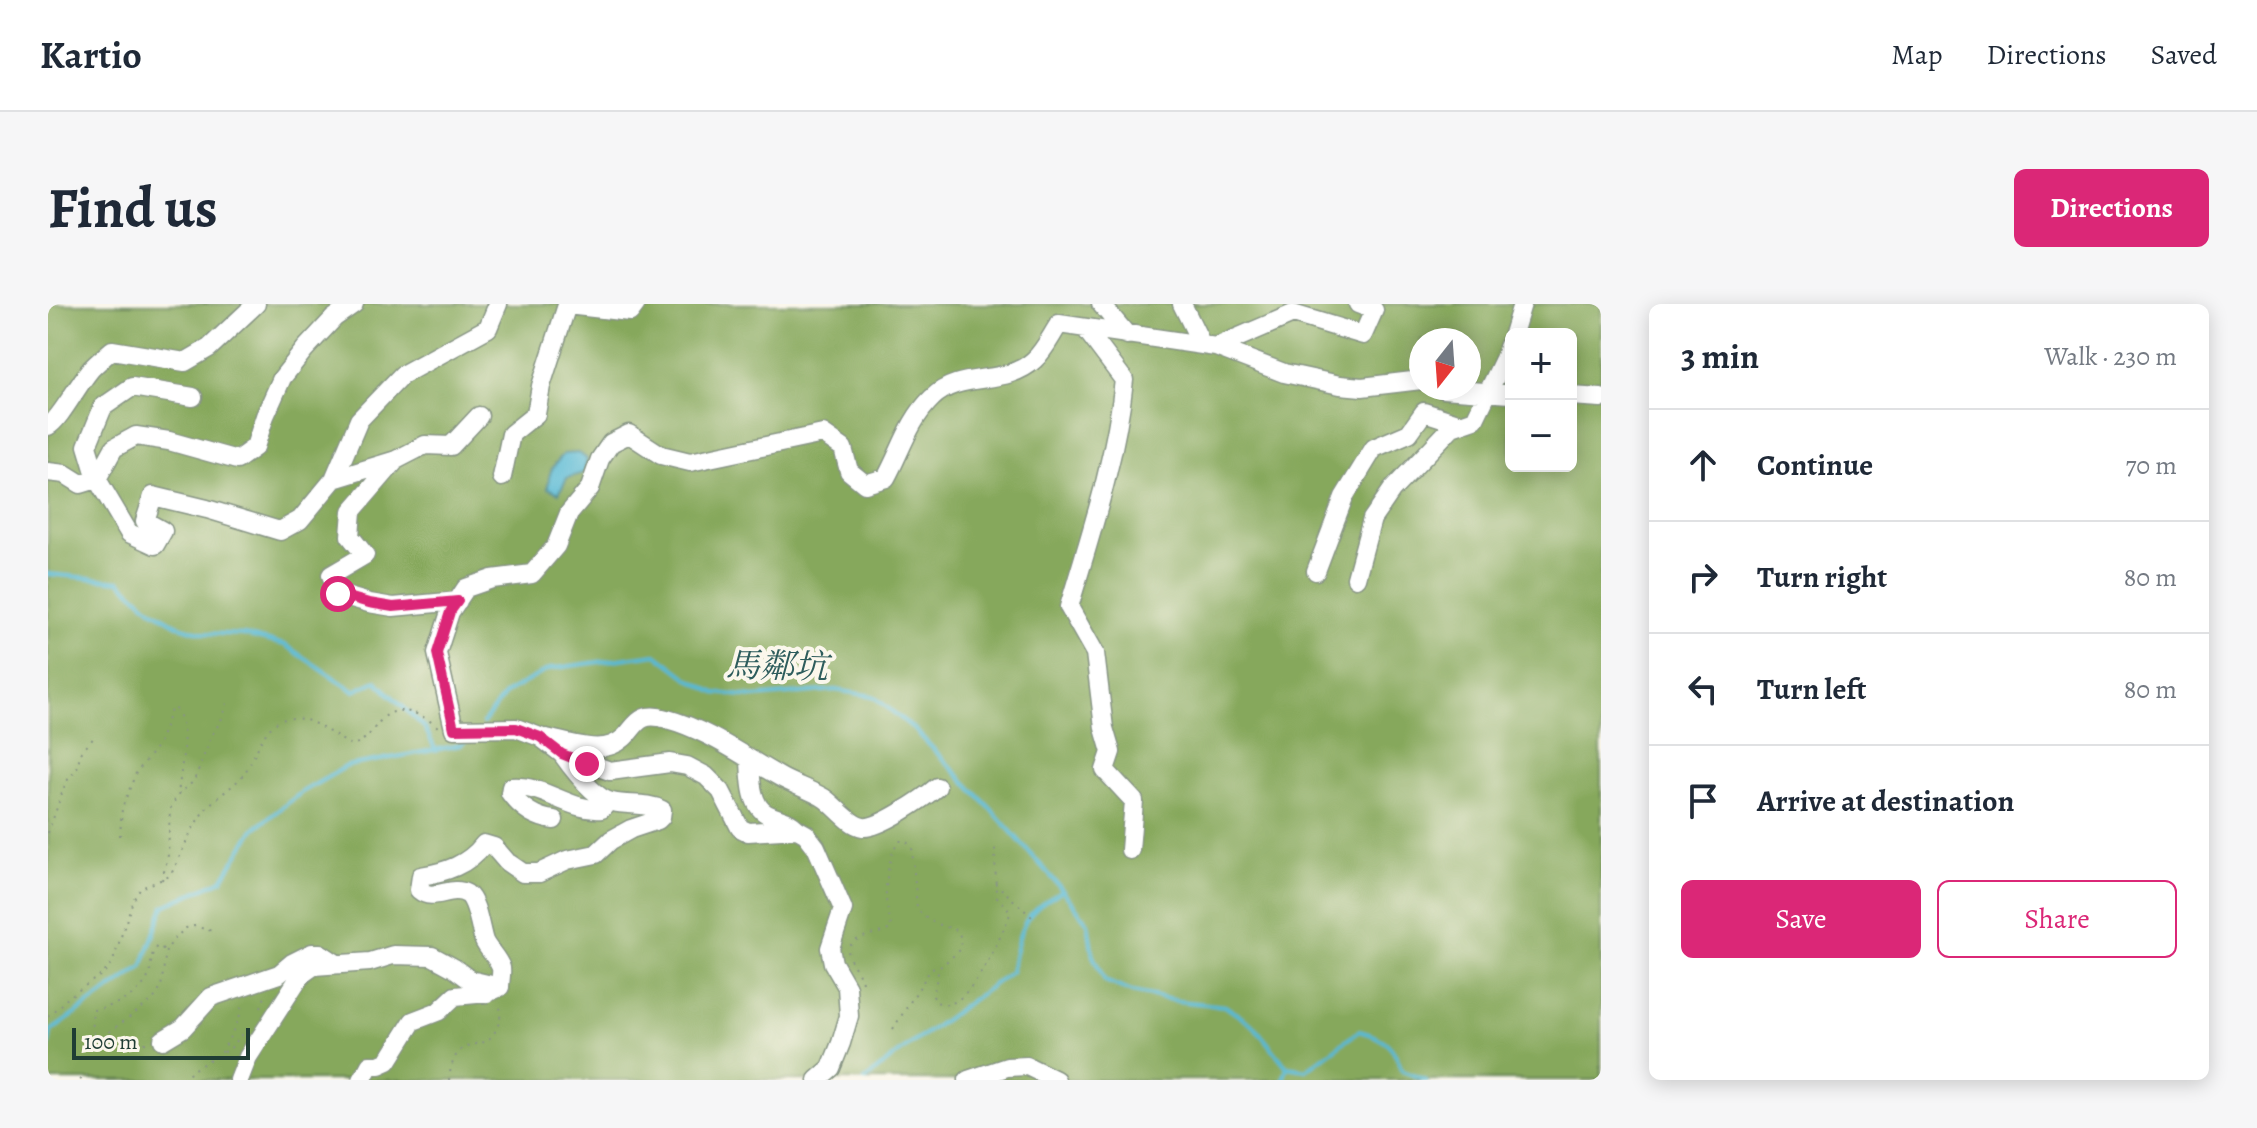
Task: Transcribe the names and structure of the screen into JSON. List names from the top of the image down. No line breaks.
{"water":["馬鄰坑"],"scale_bar":"100 m","north":"bottom","page":{"header":"Kartio","nav":["Map","Directions","Saved"],"buttons":["Directions",["Save","Share"]],"title":"Find us","heading":["3 min","Walk · 230 m"],"map_buttons":["+","−"],"list":[["Continue","70 m"],["Turn right","80 m"],["Turn left","80 m"],"Arrive at destination"],"scale":"100 m"}}
